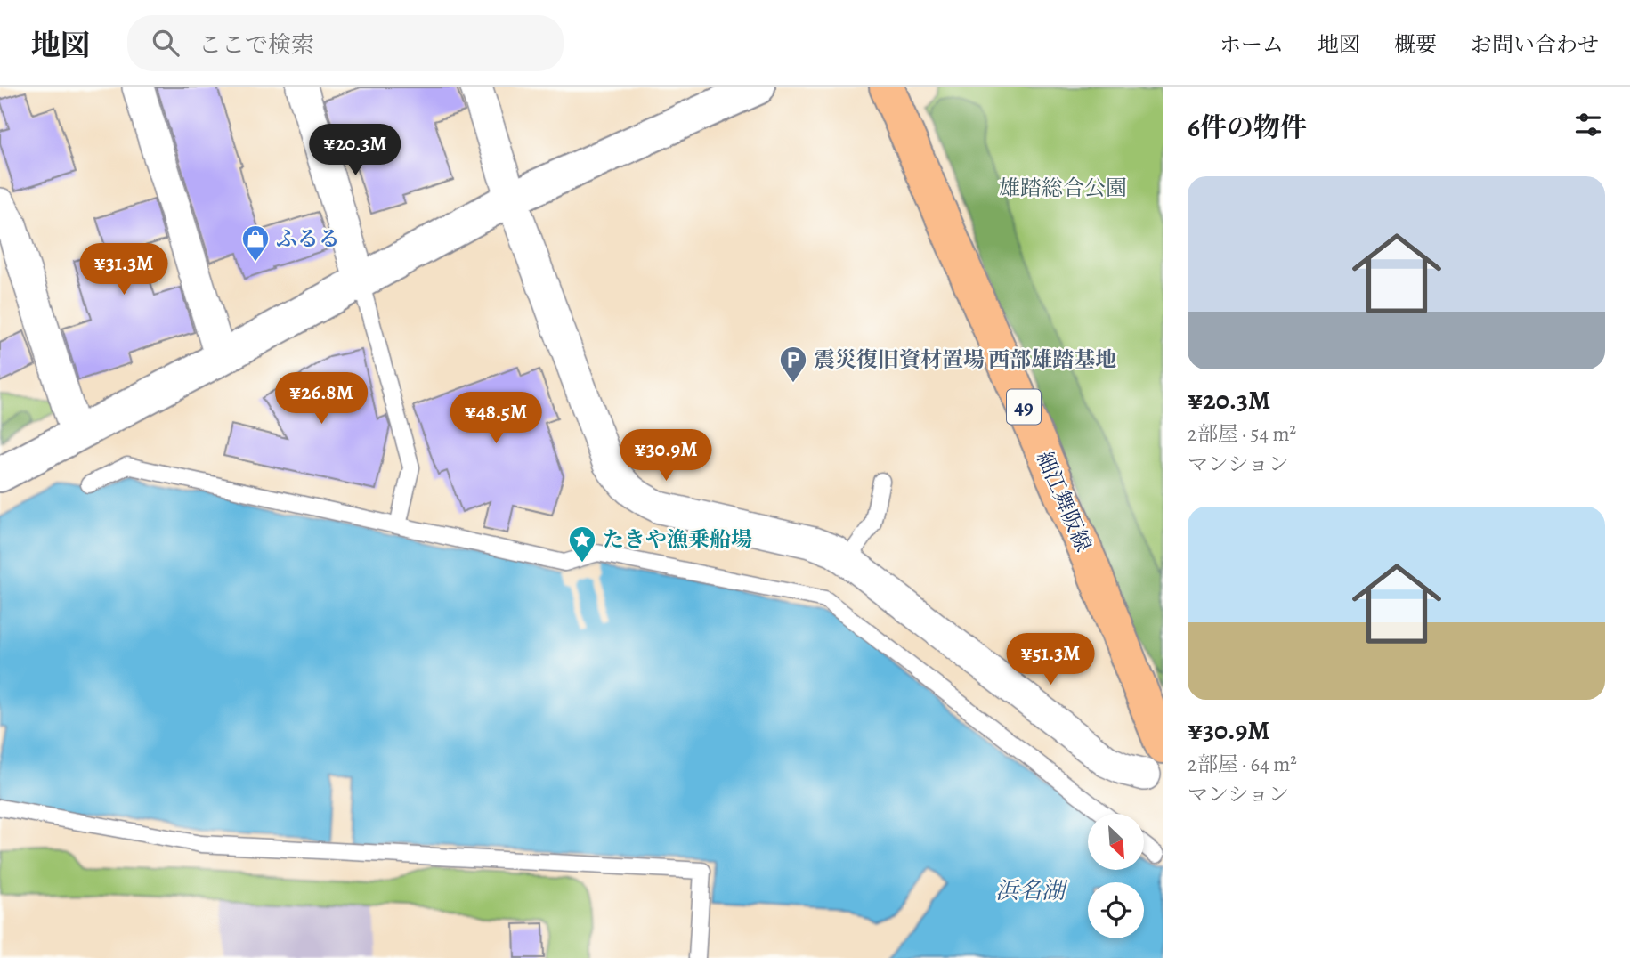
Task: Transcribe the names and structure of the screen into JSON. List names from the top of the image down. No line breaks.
{"streets":{"main road":["49","細江舞阪線"]},"water":["浜名湖"],"parks":["雄踏総合公園"],"places":{"shop":["ふるる"],"parking":["震災復旧資材置場 西部雄踏基地"],"place":["たきや漁乗船場"]},"north":"bottom right","page":{"header":"地図","search":"ここで検索","nav":["ホーム","地図","概要","お問い合わせ"],"heading":"6件の物件","price":["¥20.3M","¥31.3M","¥26.8M","¥48.5M","¥30.9M","¥51.3M"],"list":[{"name":"¥20.3M","note":"2部屋 · 54 m² · マンション"},{"name":"¥30.9M","note":"2部屋 · 64 m² · マンション"}]}}
